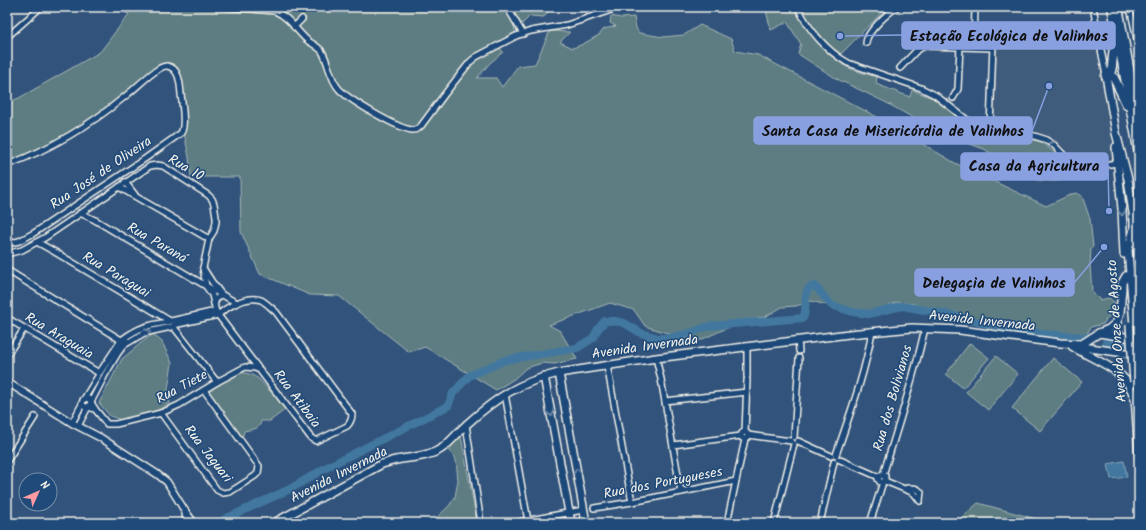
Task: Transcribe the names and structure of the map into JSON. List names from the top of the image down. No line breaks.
{"streets":{"main road":["Avenida Invernada","Avenida Onze de Agosto"],"street":["Rua 10","Rua José de Oliveira","Rua Paraná","Rua Paraguai","Rua Araguaia","Rua Tiete","Rua dos Bolivianos","Rua Atibaia","Rua Jaguari","Rua dos Portugueses"]},"crossings":[["Rua Paraná","Rua Atibaia"],["Avenida Invernada","Avenida Onze de Agosto"],["Avenida Invernada","Rua dos Bolivianos"],["Rua Tiete","Rua Atibaia"],["Rua Tiete","Rua Jaguari"]],"places":["Estação Ecológica de Valinhos","Santa Casa de Misericórdia de Valinhos","Casa da Agricultura","Delegaçia de Valinhos"],"north":"top right"}
